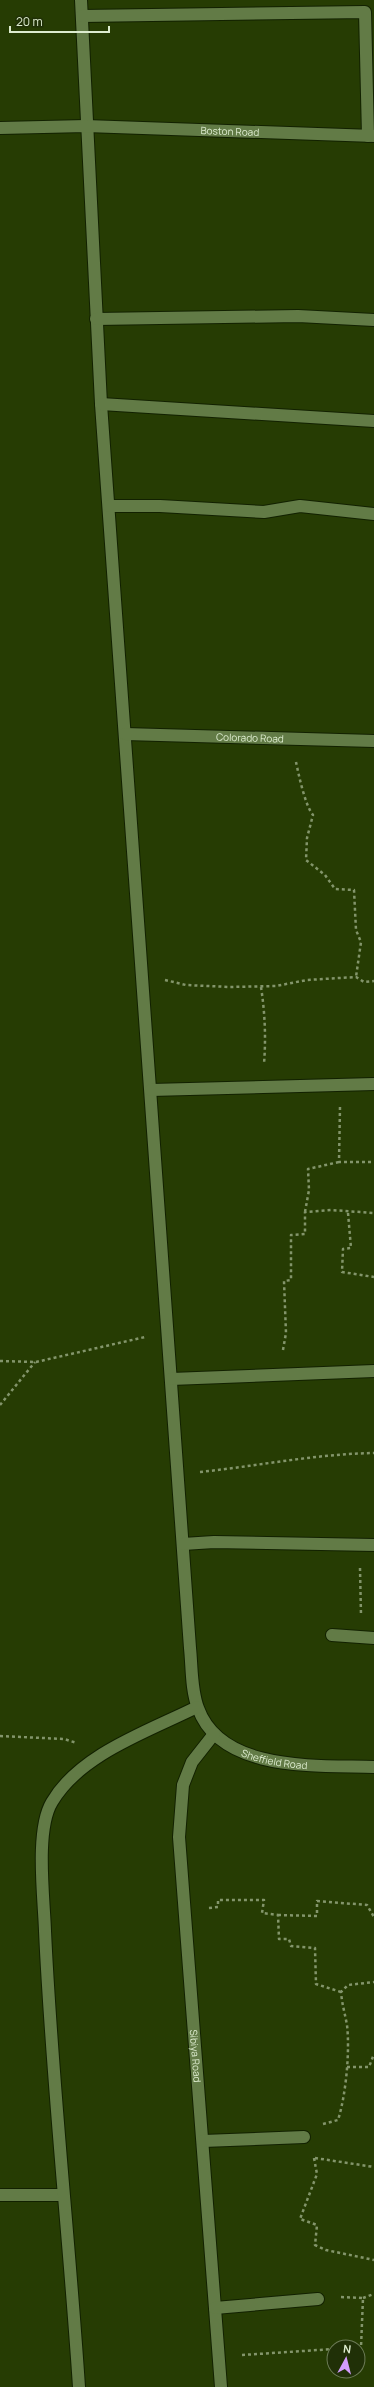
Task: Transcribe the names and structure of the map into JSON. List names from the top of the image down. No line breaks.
{"streets":{"street":["Boston Road","Colorado Road","Sheffield Road","Sibiya Road"]},"crossings":[["Boston Road","Sheffield Road"],["Colorado Road","Sheffield Road"],["Sheffield Road","Sibiya Road"]],"scale_bar":"20 m","north":"top"}
